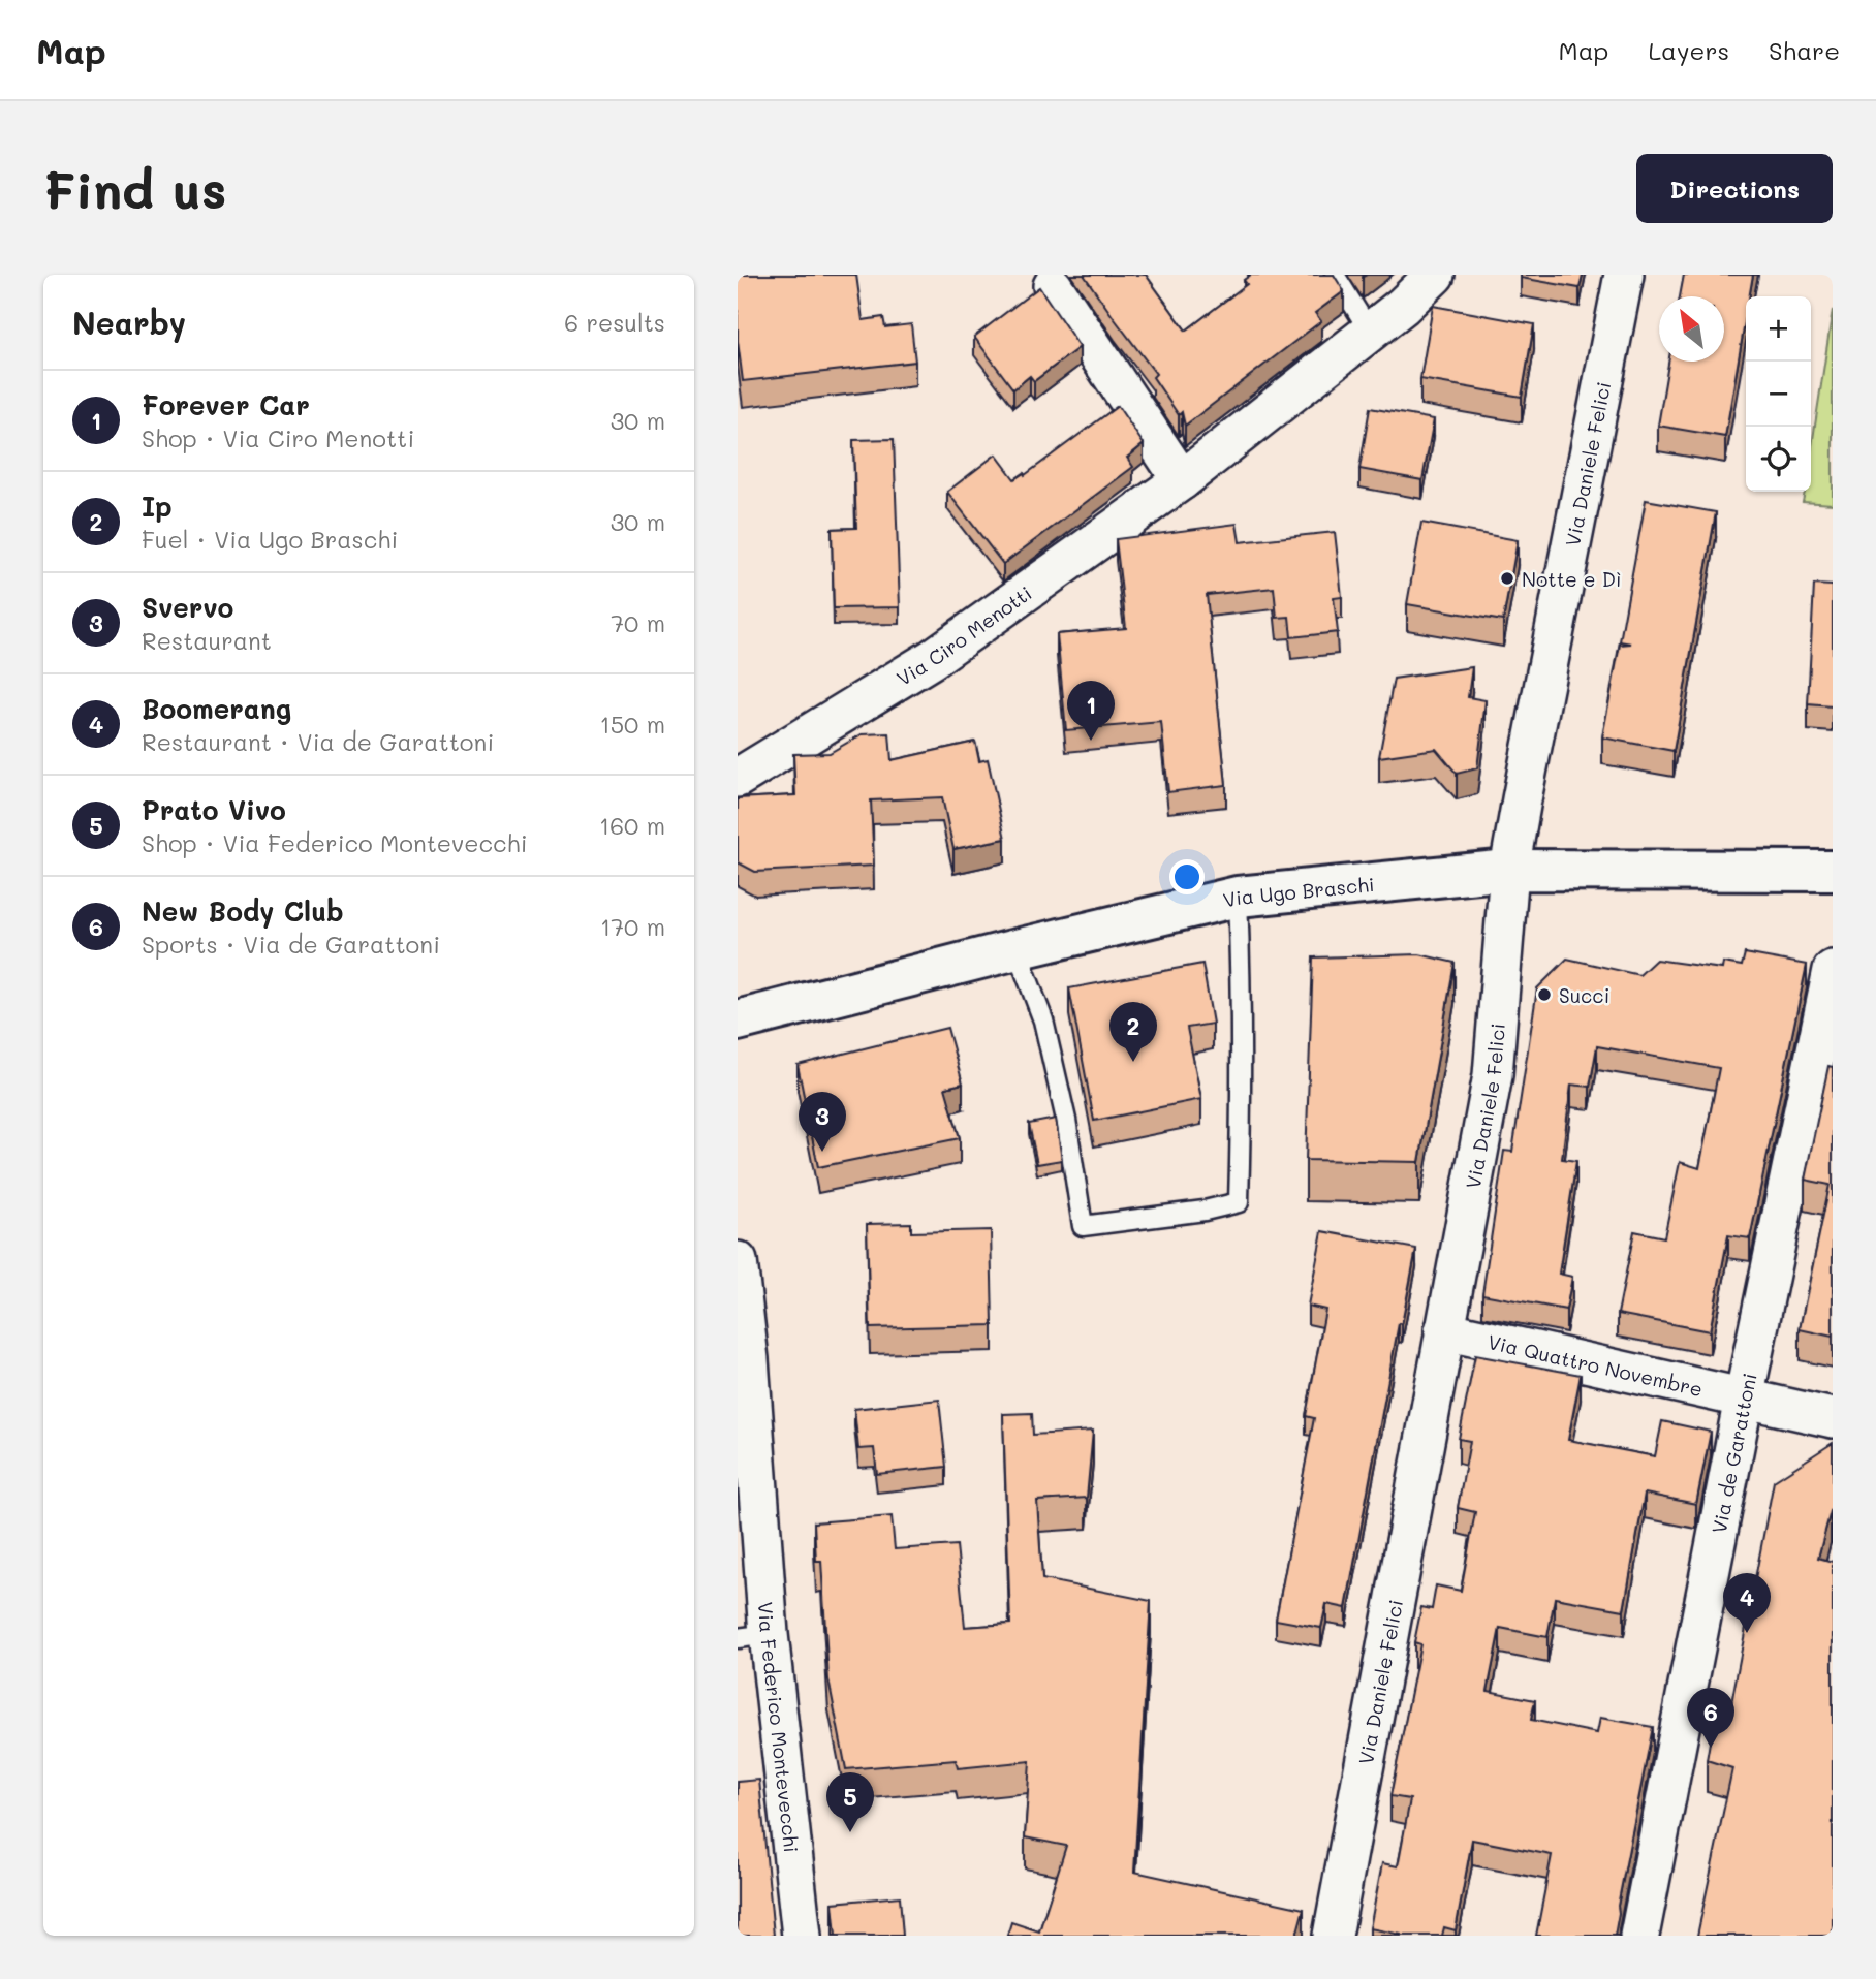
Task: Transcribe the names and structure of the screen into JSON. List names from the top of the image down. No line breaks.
{"streets":{"main road":["Via Ugo Braschi"],"street":["Via Daniele Felici","Via Ciro Menotti","Via Quattro Novembre","Via de Garattoni","Via Federico Montevecchi"]},"crossings":[["Via Daniele Felici","Via Ugo Braschi"],["Via Daniele Felici","Via Quattro Novembre"],["Via Quattro Novembre","Via de Garattoni"]],"places":["Notte e Dì","Succi"],"north":"top left","page":{"header":"Map","nav":["Map","Layers","Share"],"buttons":"Directions","title":"Find us","heading":["Nearby","6 results"],"map_buttons":["+","−"],"list":[{"mark":"1","name":"Forever Car","note":"Shop · Via Ciro Menotti","value":"30 m"},{"mark":"2","name":"Ip","note":"Fuel · Via Ugo Braschi","value":"30 m"},{"mark":"3","name":"Svervo","note":"Restaurant","value":"70 m"},{"mark":"4","name":"Boomerang","note":"Restaurant · Via de Garattoni","value":"150 m"},{"mark":"5","name":"Prato Vivo","note":"Shop · Via Federico Montevecchi","value":"160 m"},{"mark":"6","name":"New Body Club","note":"Sports · Via de Garattoni","value":"170 m"}],"pins":["1","2","3","4","6","5"]}}
